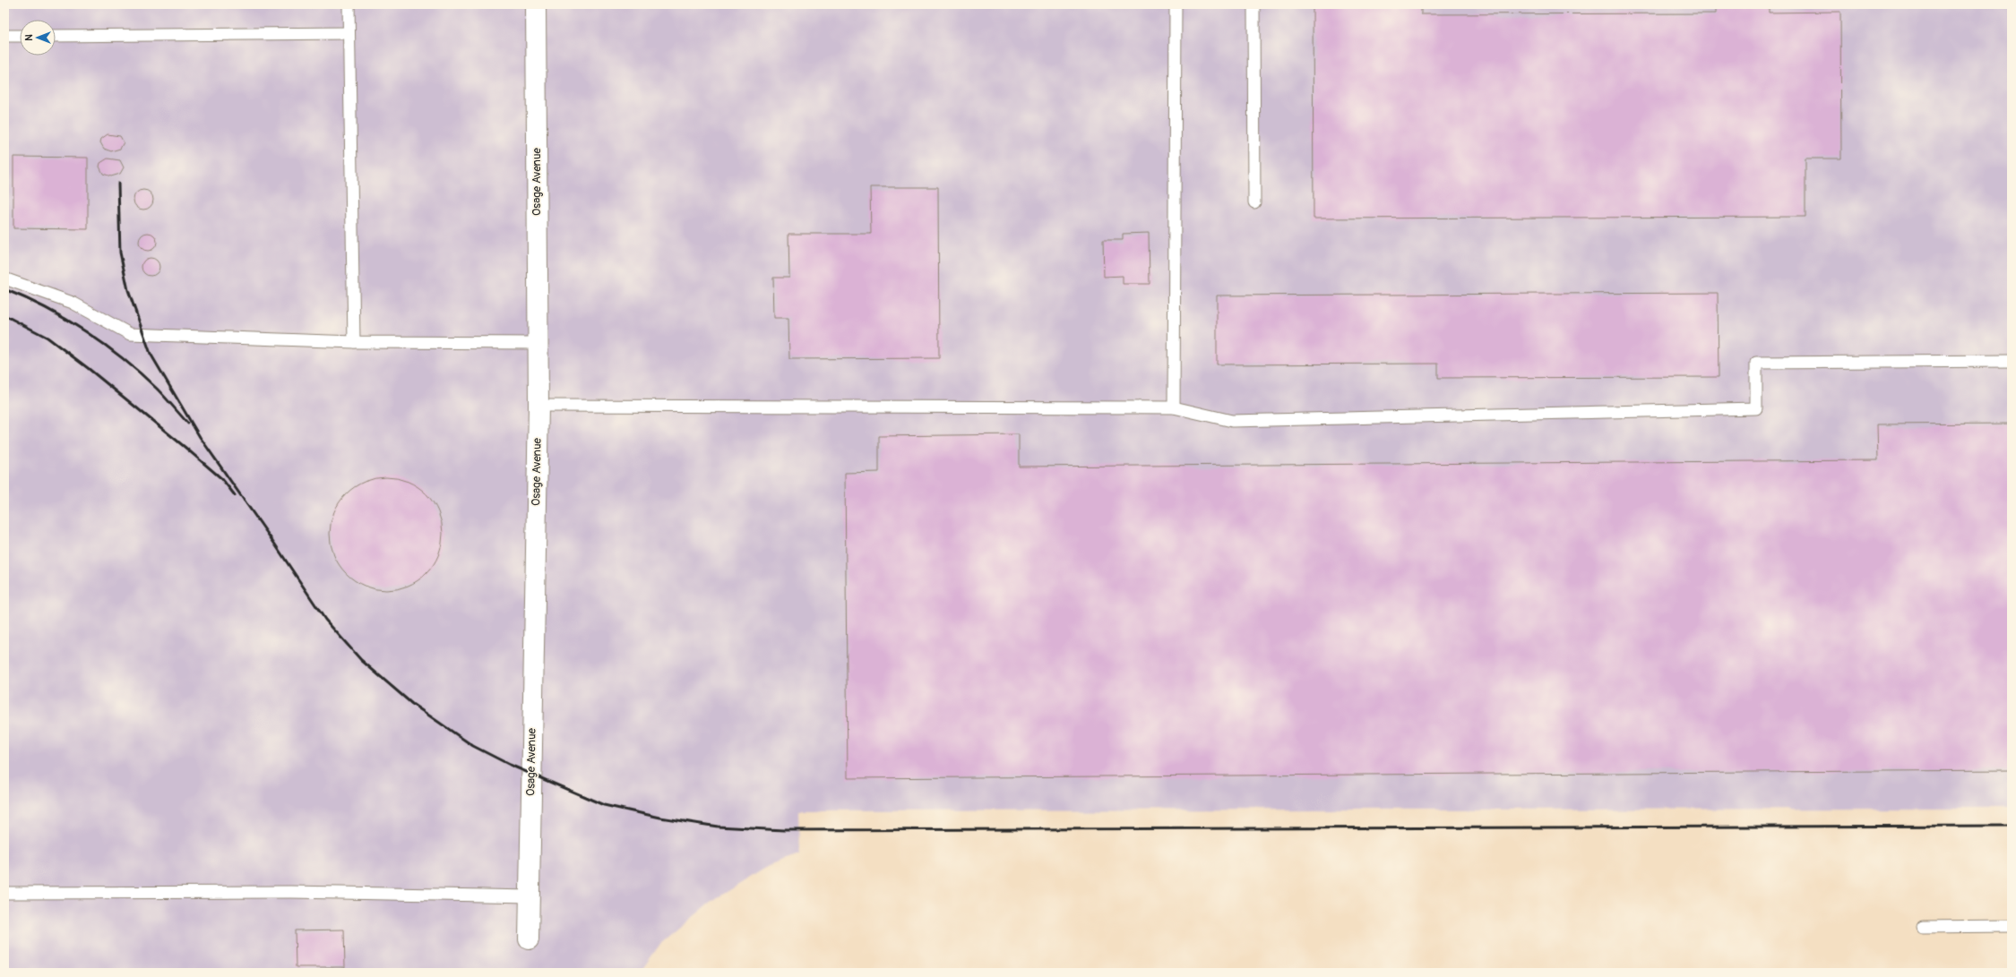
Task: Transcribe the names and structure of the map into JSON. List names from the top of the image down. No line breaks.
{"streets":{"street":["Osage Avenue"]},"north":"left"}
